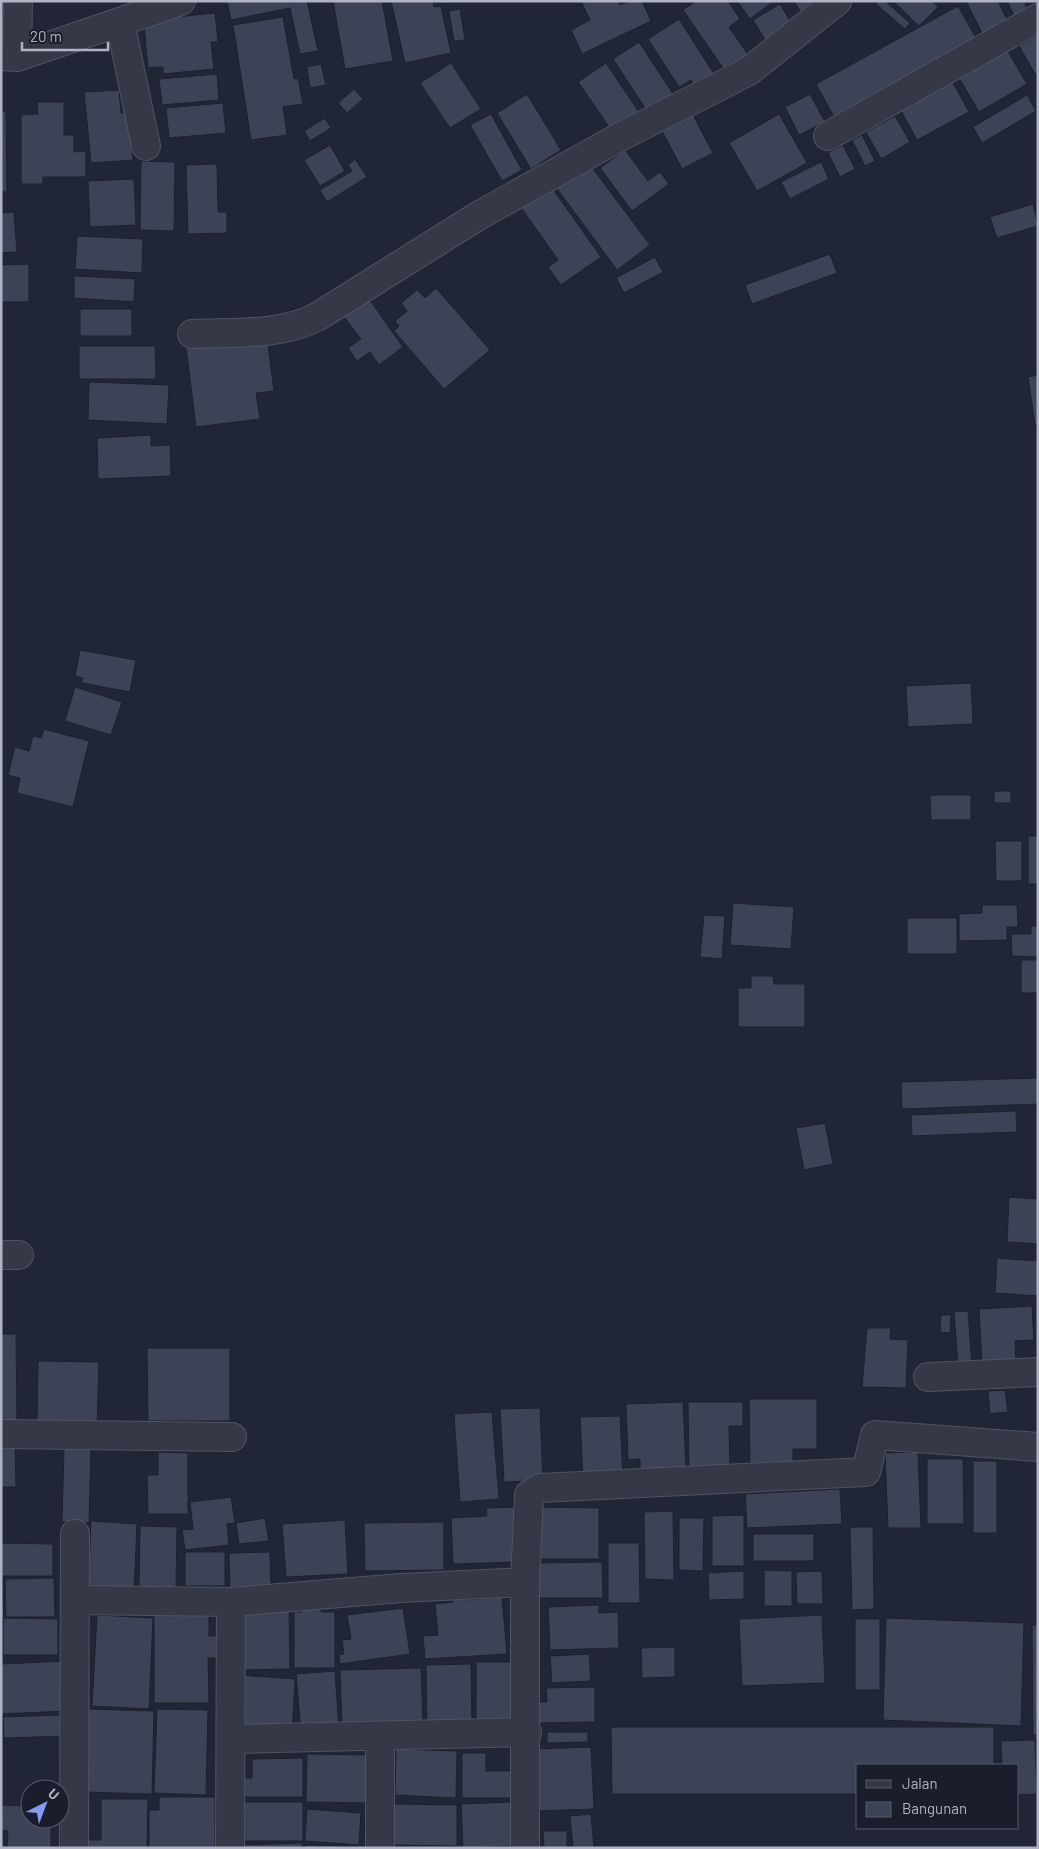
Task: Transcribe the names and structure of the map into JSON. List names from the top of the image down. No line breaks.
{"legend":["Jalan","Bangunan"],"scale_bar":"20 m","north":"top right"}
